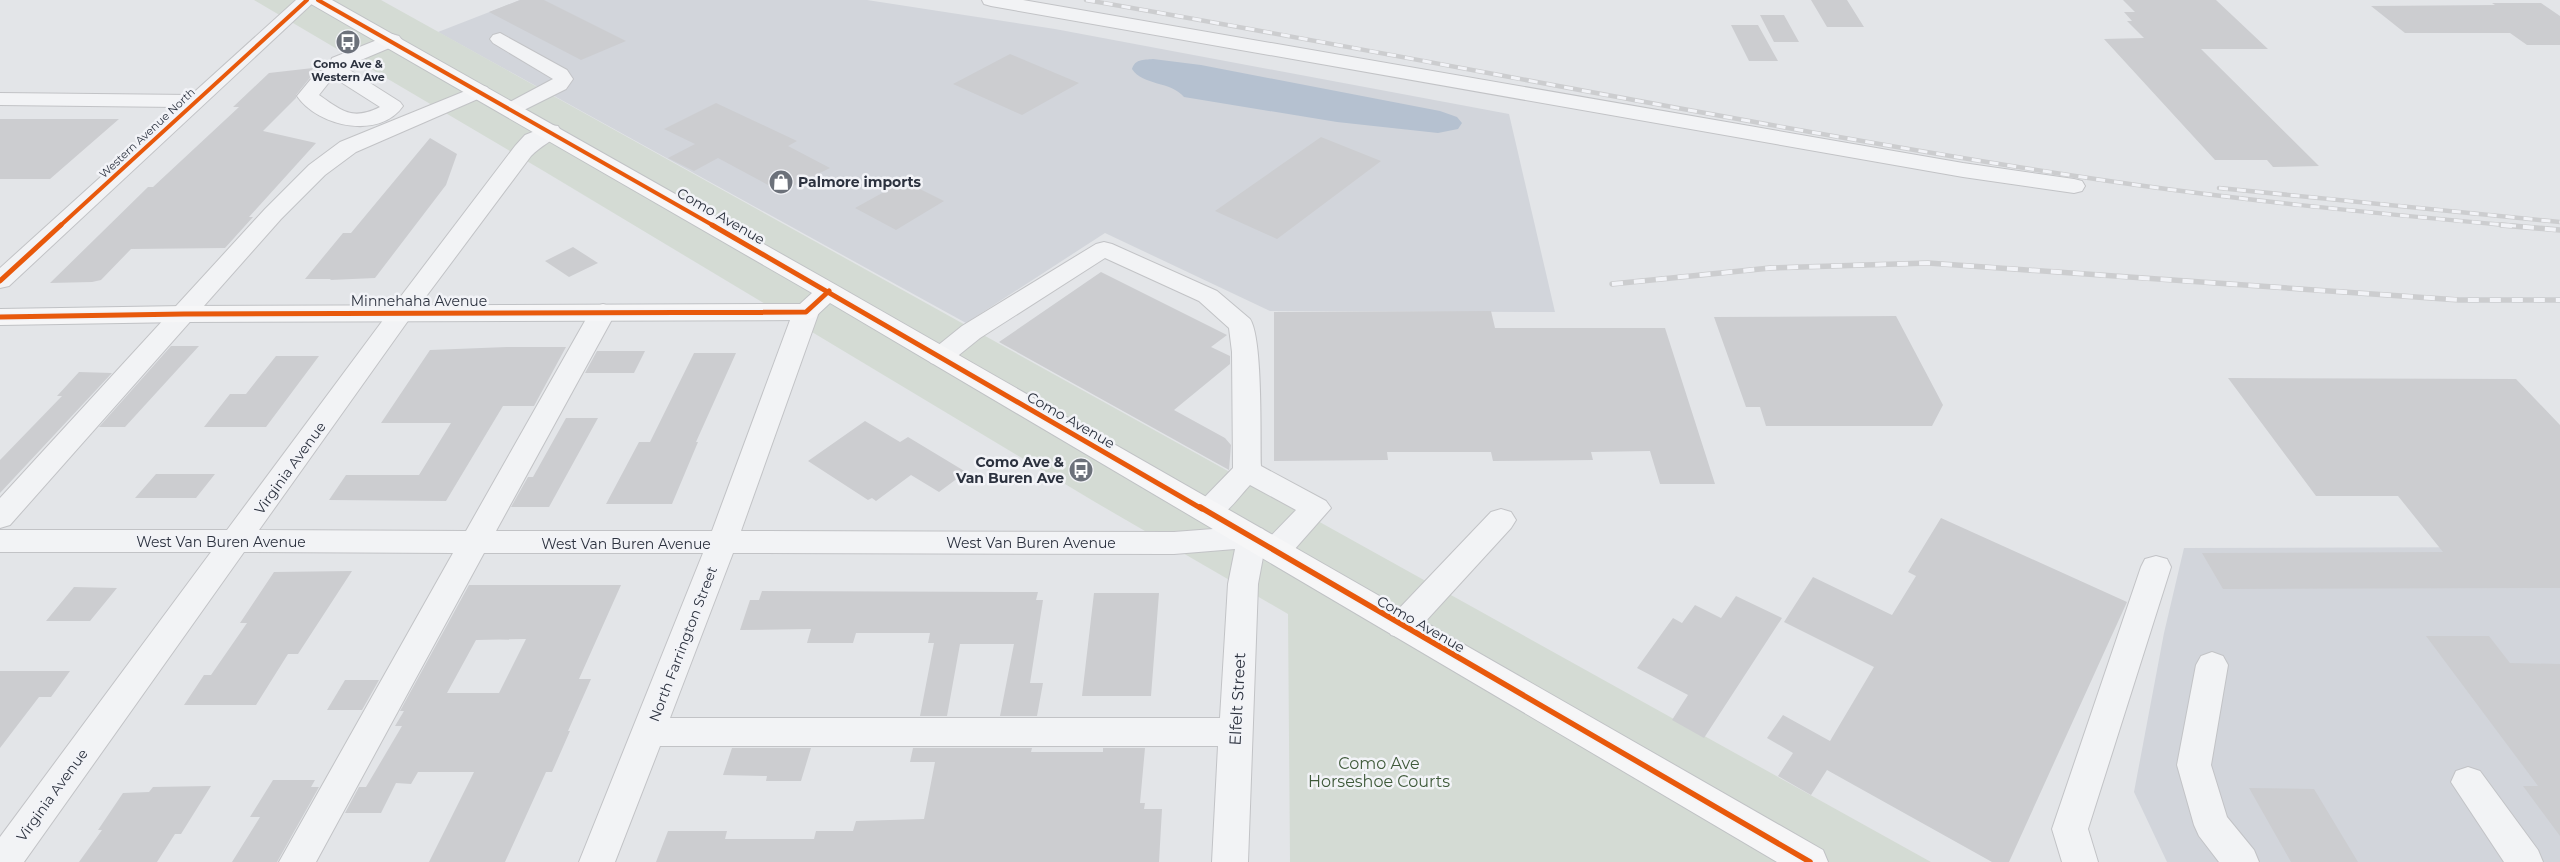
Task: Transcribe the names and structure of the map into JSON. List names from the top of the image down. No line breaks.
{"streets":{"main road":["Como Avenue","Minnehaha Avenue"],"street":["Western Avenue North","Virginia Avenue","West Van Buren Avenue","North Farrington Street","Elfelt Street"]},"crossings":[["Como Avenue","Virginia Avenue"],["Como Avenue","West Van Buren Avenue"],["Como Avenue","Elfelt Street"],["Minnehaha Avenue","Virginia Avenue"],["Minnehaha Avenue","North Farrington Street"],["Virginia Avenue","West Van Buren Avenue"],["West Van Buren Avenue","North Farrington Street"],["West Van Buren Avenue","Elfelt Street"]],"parks":["Como Ave Horseshoe Courts"],"places":{"bus stop":["Como Ave & Western Ave","Como Ave & Van Buren Ave"],"shop":["Palmore imports"]}}
